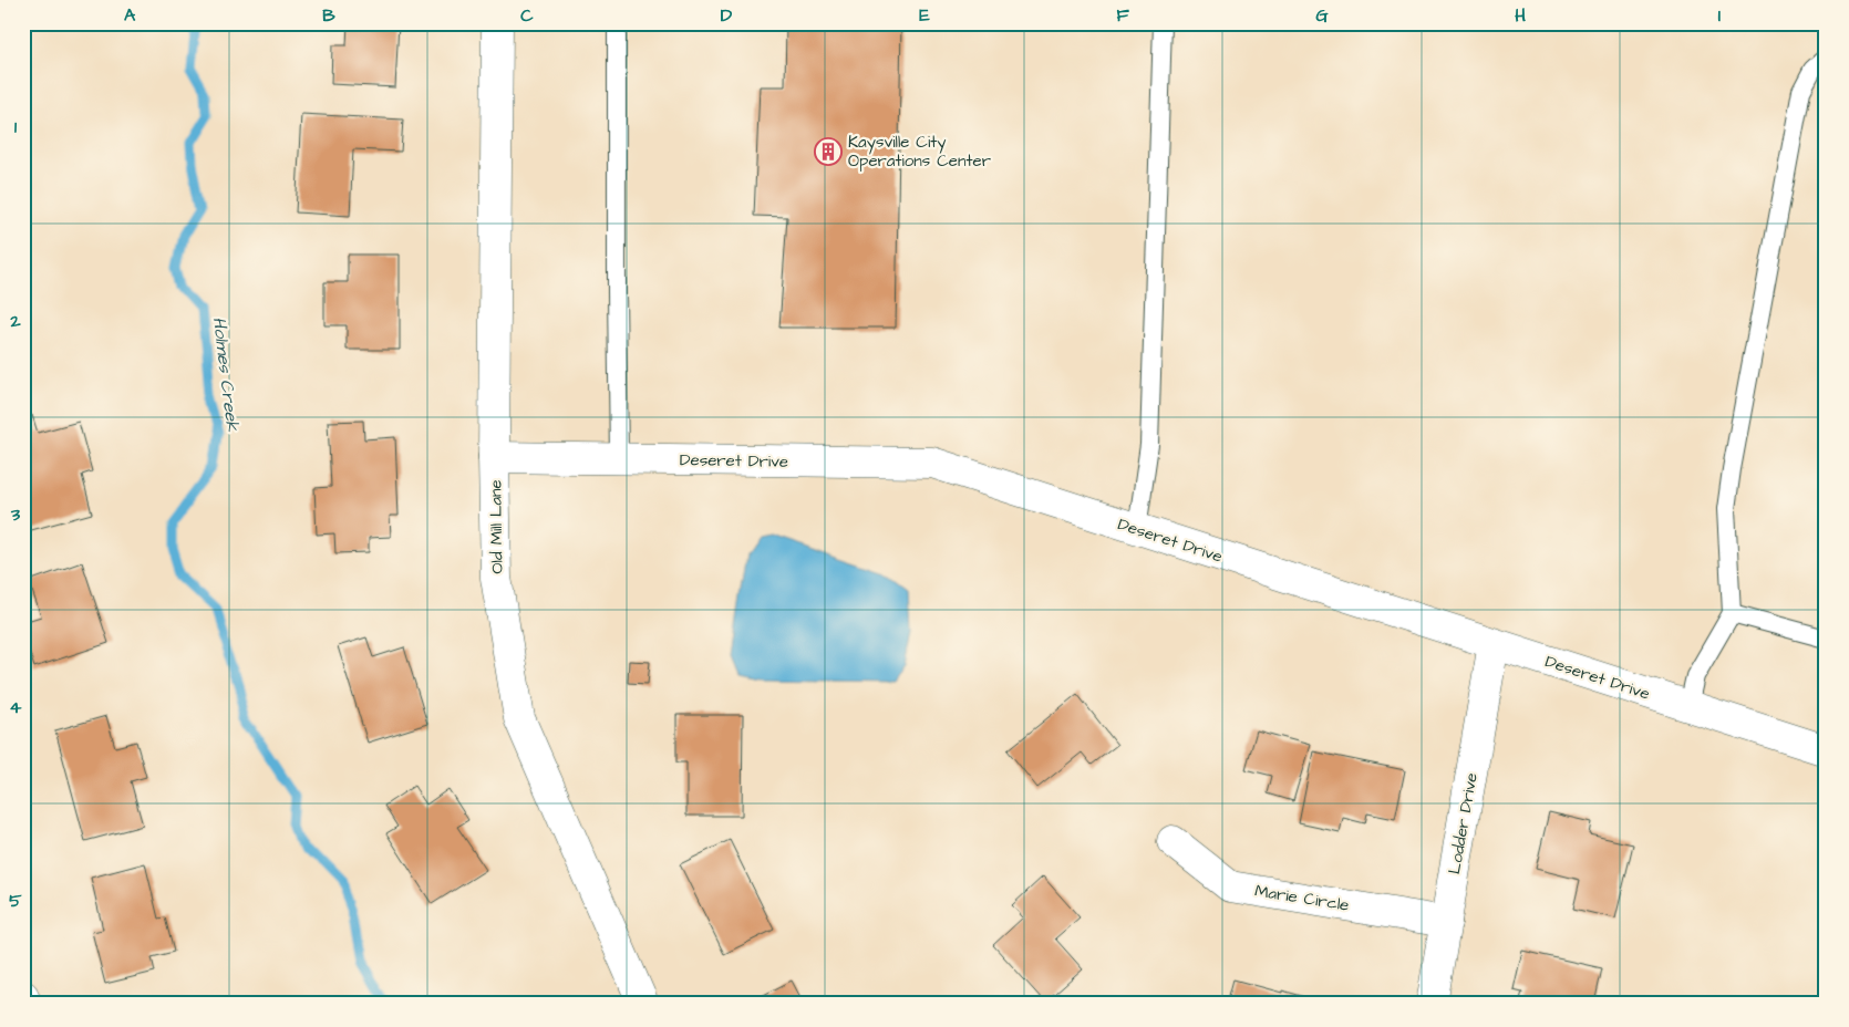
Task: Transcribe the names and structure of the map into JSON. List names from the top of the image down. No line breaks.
{"streets":{"street":["Deseret Drive","Old Mill Lane","Lodder Drive","Marie Circle"]},"crossings":[["Deseret Drive","Old Mill Lane"],["Deseret Drive","Lodder Drive"],["Lodder Drive","Marie Circle"]],"water":["Holmes Creek"],"places":{"building":["Kaysville City Operations Center"]},"grid":{"columns":["A","B","C","D","E","F","G","H","I"],"rows":["1","2","3","4","5"]}}
